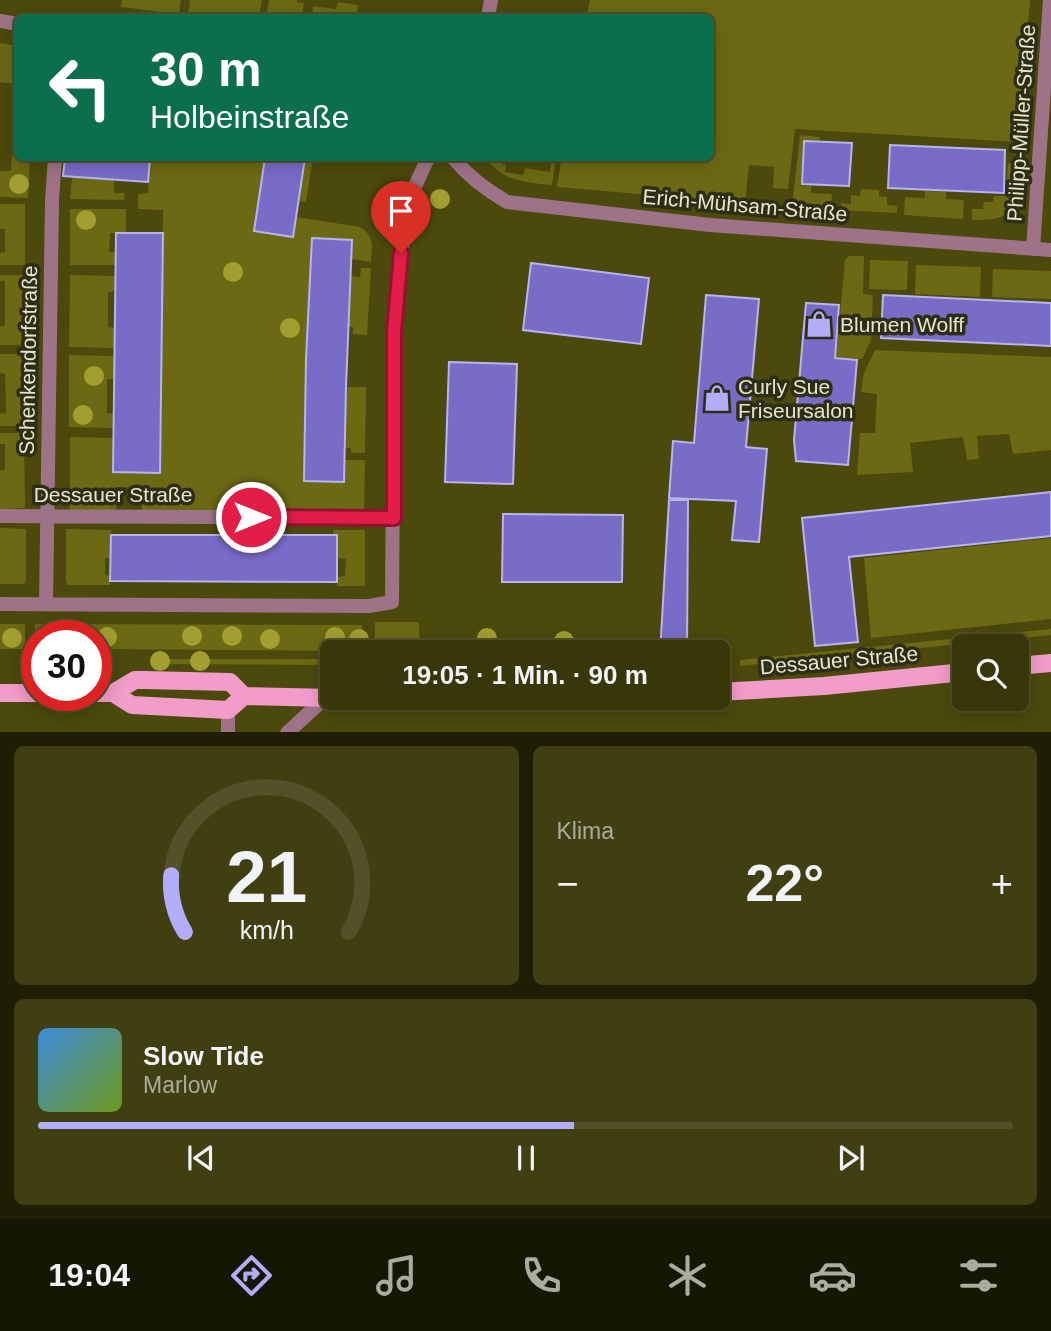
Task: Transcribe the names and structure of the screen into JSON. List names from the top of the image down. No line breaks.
{"streets":{"main road":["Dessauer Straße"],"street":["Philipp-Müller-Straße","Erich-Mühsam-Straße","Schenkendorfstraße"]},"crossings":[["Philipp-Müller-Straße","Erich-Mühsam-Straße"],["Schenkendorfstraße","Dessauer Straße"]],"places":{"shop":["Blumen Wolff","Curly Sue Friseursalon"]},"page":{"turn":["30 m","Holbeinstraße"],"limit":"30","trip":"19:05 · 1 Min. · 90 m","tile":"Klima","heat":["−","22°","+"],"song":["Slow Tide","Marlow"],"tabs":"19:04","gauge":["21","km/h"]}}
